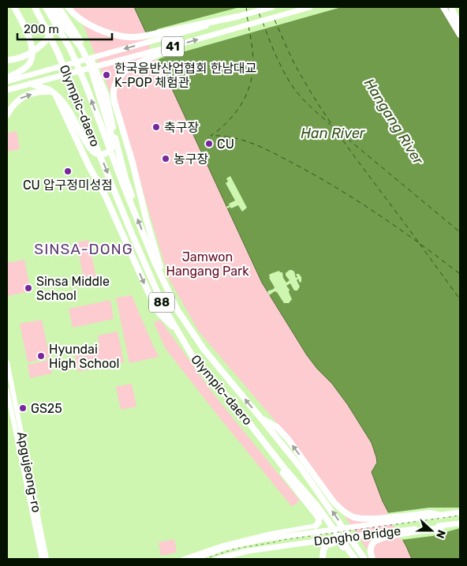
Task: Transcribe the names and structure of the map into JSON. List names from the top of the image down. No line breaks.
{"streets":{"highway":["Olympic-daero","88"],"main road":["41","Apgujeong-ro","Dongho Bridge"]},"districts":["SINSA-DONG"],"water":["Hangang River","Han River"],"parks":["Jamwon Hangang Park"],"places":["한국음반산업협회 한남대교 K-POP 체험관","축구장","CU","농구장","CU 압구정미성점","Sinsa Middle School","Hyundai High School","GS25"],"scale_bar":"200 m","north":"right"}
